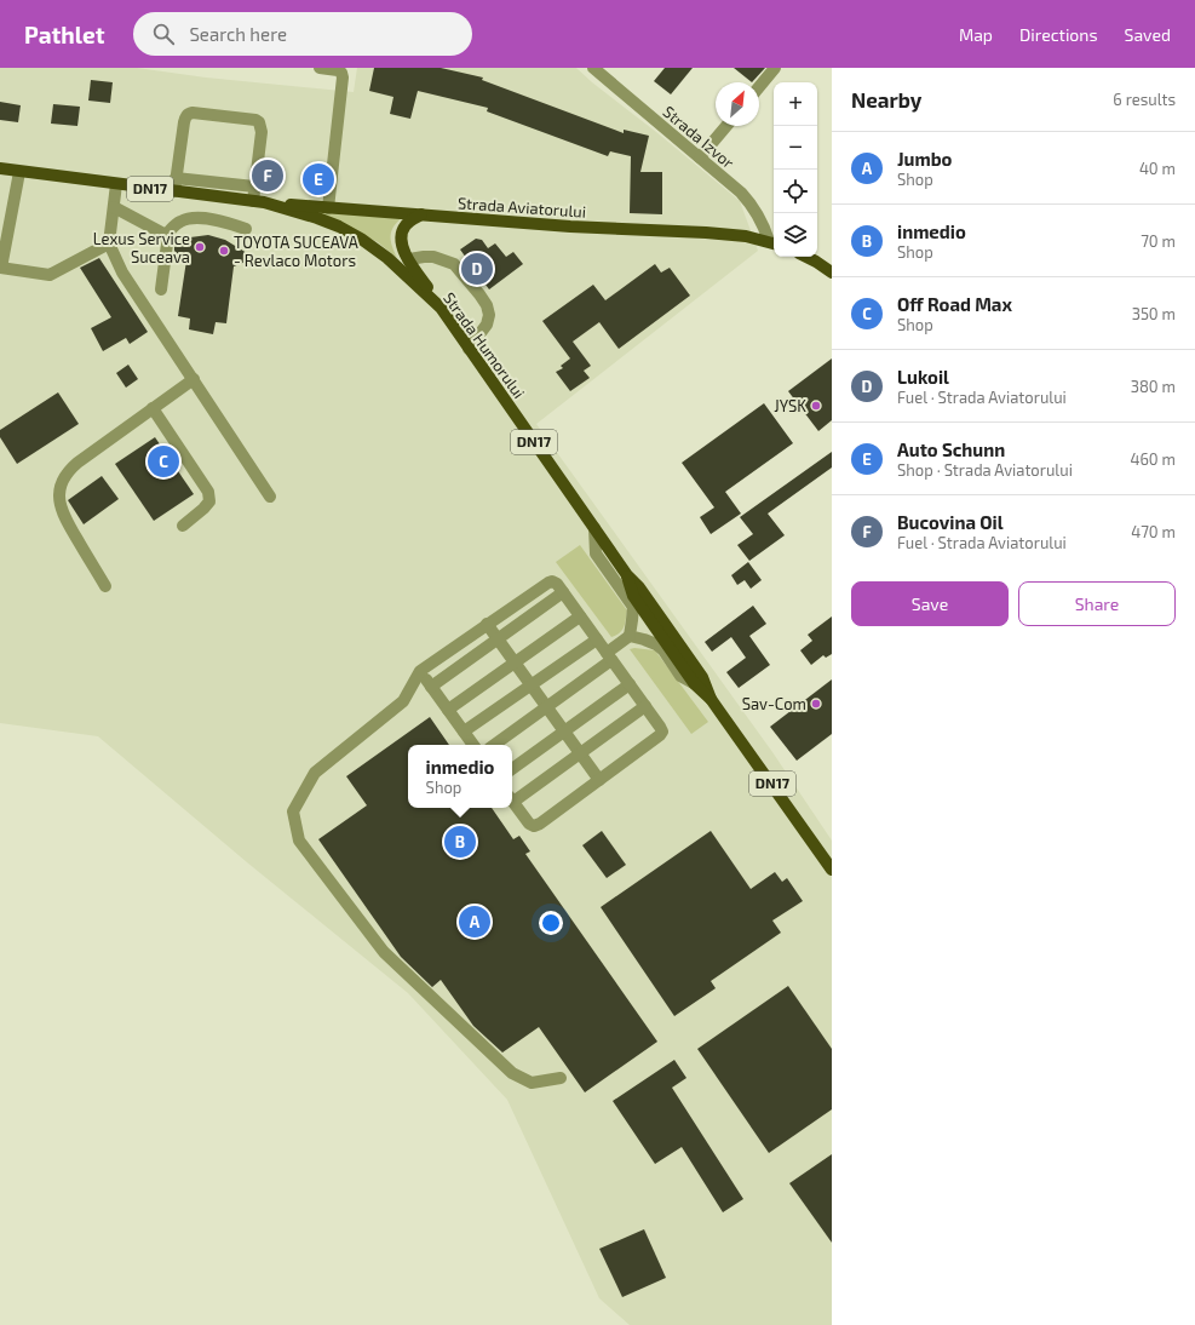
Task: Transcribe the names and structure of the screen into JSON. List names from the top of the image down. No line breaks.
{"streets":{"main road":["DN17","Strada Aviatorului","Strada Humorului"],"street":["Strada Izvor"]},"crossings":[["Strada Izvor","Strada Aviatorului"],["Strada Aviatorului","Strada Humorului"]],"places":["Lexus Service Suceava","TOYOTA SUCEAVA - Revlaco Motors","JYSK","Sav-Com"],"north":"top right","page":{"header":"Pathlet","search":"Search here","nav":["Map","Directions","Saved"],"heading":["Nearby","6 results"],"map_buttons":["+","−"],"list":[{"mark":"A","name":"Jumbo","note":"Shop","value":"40 m"},{"mark":"B","name":"inmedio","note":"Shop","value":"70 m"},{"mark":"C","name":"Off Road Max","note":"Shop","value":"350 m"},{"mark":"D","name":"Lukoil","note":"Fuel · Strada Aviatorului","value":"380 m"},{"mark":"E","name":"Auto Schunn","note":"Shop · Strada Aviatorului","value":"460 m"},{"mark":"F","name":"Bucovina Oil","note":"Fuel · Strada Aviatorului","value":"470 m"}],"pins":["F","E","D","C","B","A"],"buttons":["Save","Share"],"popup":["inmedio","Shop"]}}
